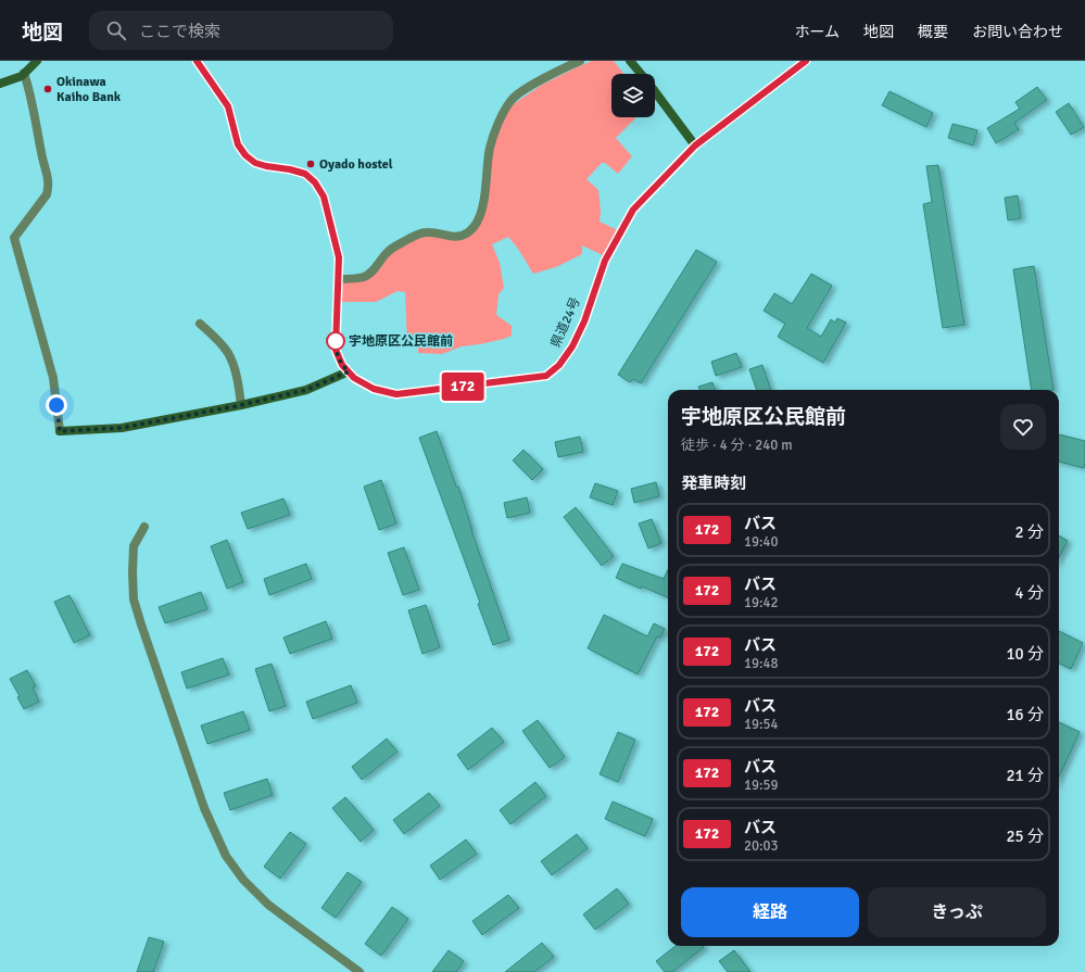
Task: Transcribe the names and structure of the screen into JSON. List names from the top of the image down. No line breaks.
{"streets":{"main road":["県道24号"]},"places":["Okinawa Kaiho Bank","Oyado hostel","宇地原区公民館前"],"lines":["bus line 172"],"page":{"header":"地図","search":"ここで検索","nav":["ホーム","地図","概要","お問い合わせ"],"on_map":"172","heading":[["宇地原区公民館前","徒歩 · 4 分 · 240 m"],"発車時刻"],"list":[{"mark":"172","name":"バス","note":"19:40","value":"2 分"},{"mark":"172","name":"バス","note":"19:42","value":"4 分"},{"mark":"172","name":"バス","note":"19:48","value":"10 分"},{"mark":"172","name":"バス","note":"19:54","value":"16 分"},{"mark":"172","name":"バス","note":"19:59","value":"21 分"},{"mark":"172","name":"バス","note":"20:03","value":"25 分"}],"buttons":["経路","きっぷ"]}}
